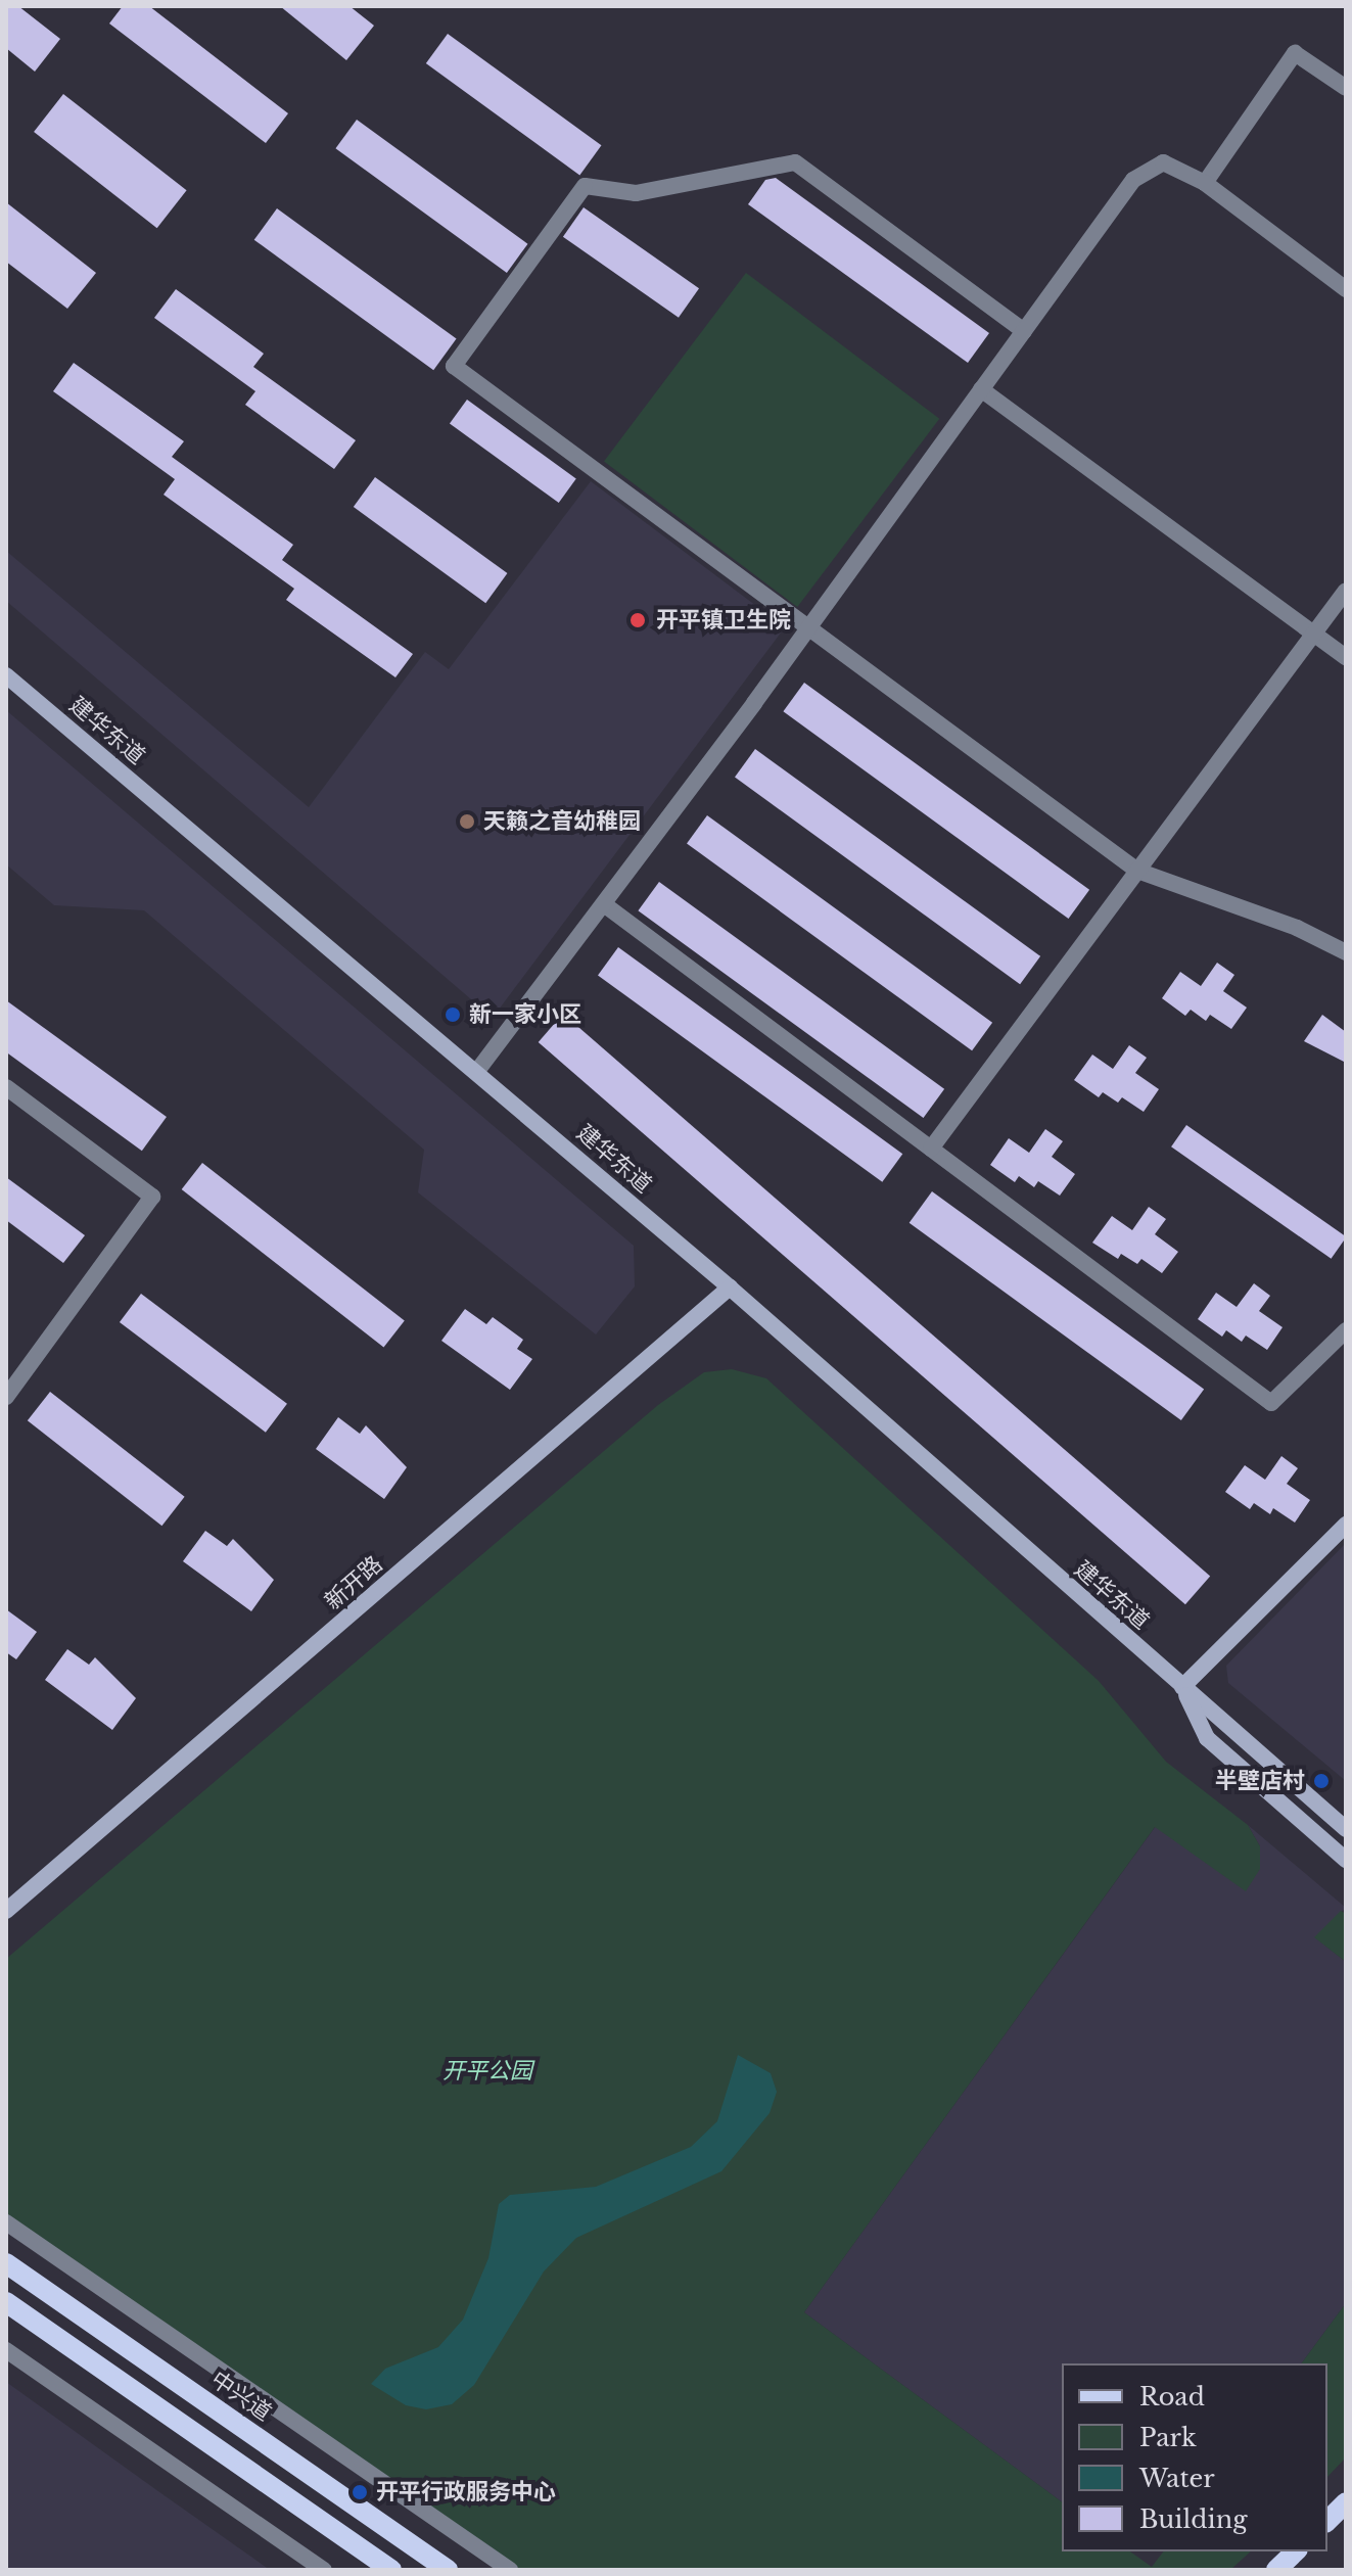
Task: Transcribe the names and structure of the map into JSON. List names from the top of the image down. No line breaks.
{"streets":{"main road":["建华东道","新开路","中兴道"]},"crossings":[["建华东道","新开路"]],"parks":["开平公园"],"places":["开平镇卫生院","天籁之音幼稚园","新一家小区","半壁店村","开平行政服务中心"],"legend":["Road","Park","Water","Building"]}
